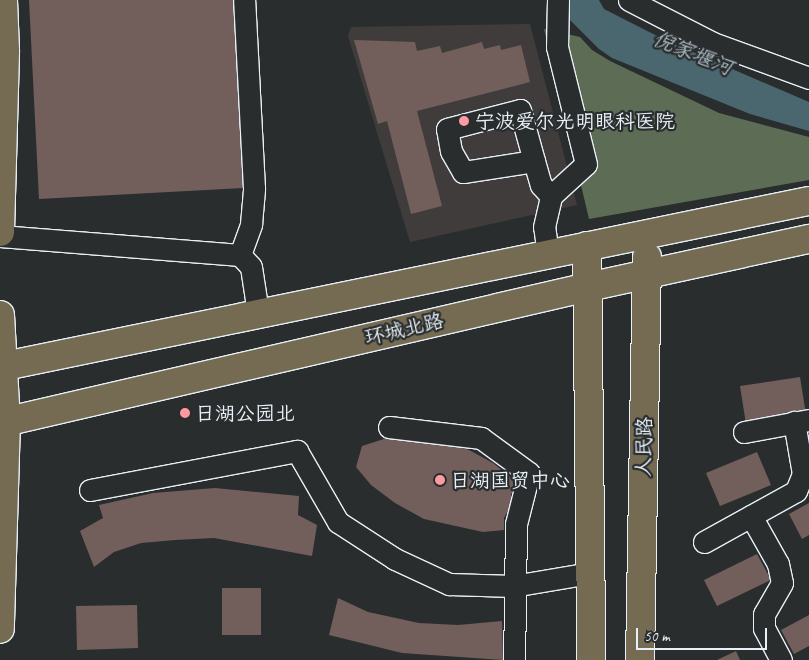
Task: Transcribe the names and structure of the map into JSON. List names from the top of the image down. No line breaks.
{"streets":{"main road":["环城北路","人民路"]},"crossings":[["环城北路","人民路"]],"water":["倪家堰河"],"places":["宁波爱尔光明眼科医院","日湖公园北","日湖国贸中心"],"scale_bar":"50 m"}
